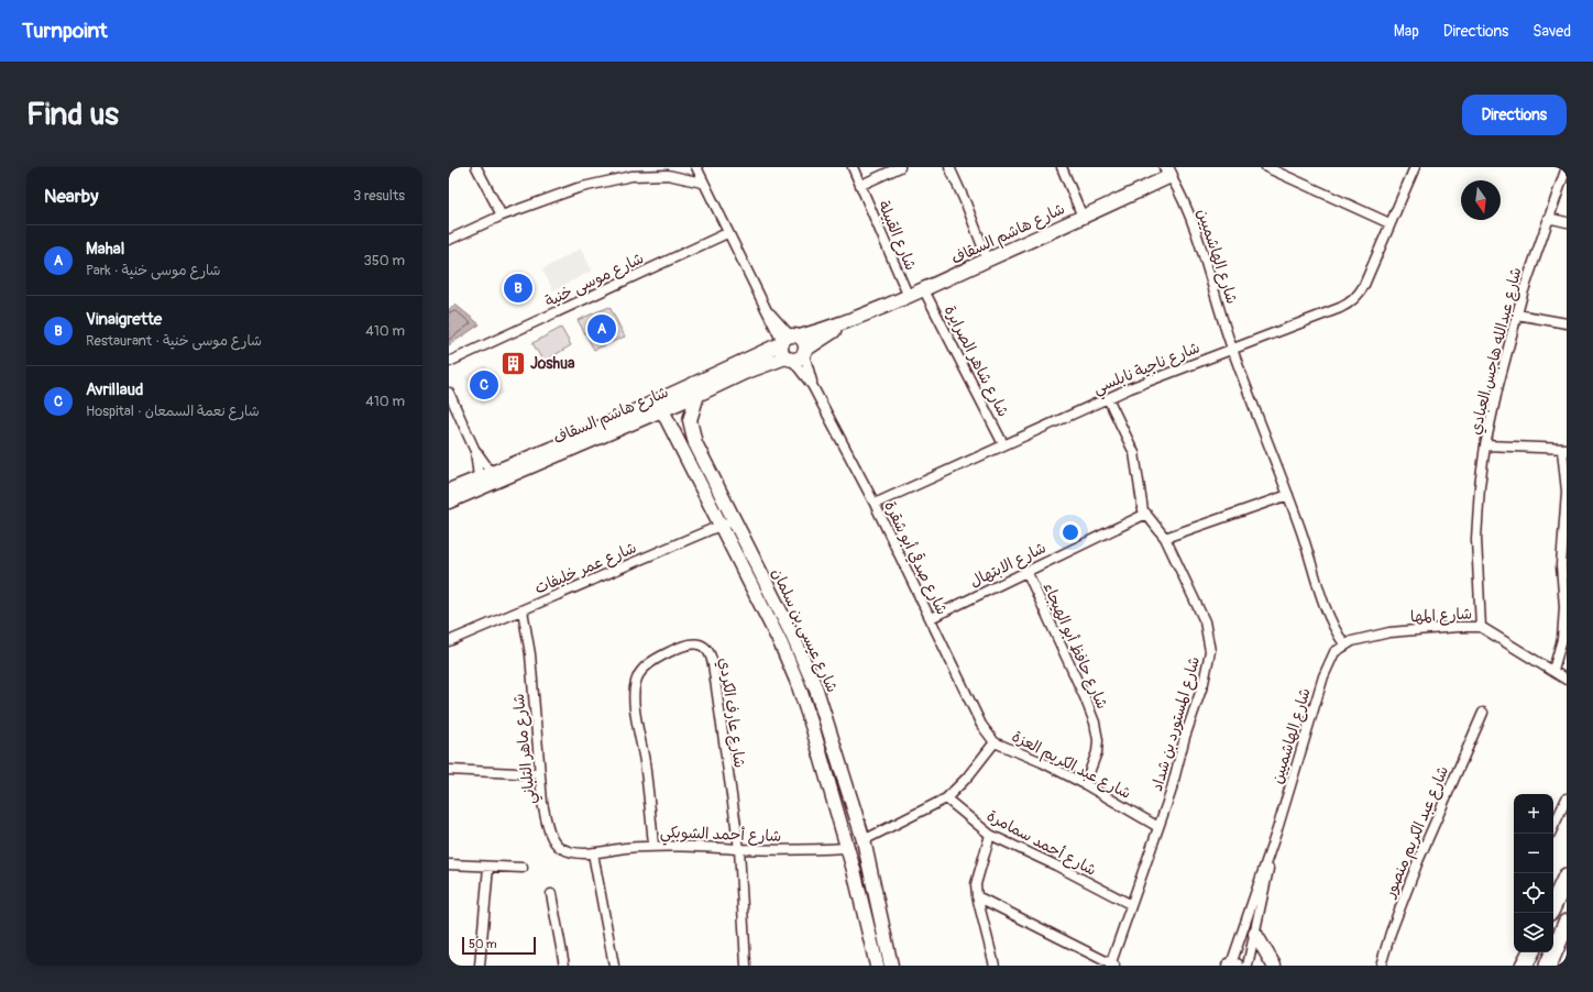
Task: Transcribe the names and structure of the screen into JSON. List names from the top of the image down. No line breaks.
{"streets":{"street":["شارع هاشم السقاف","شارع القبيلة","شارع الهاشميين","شارع موسى خنية","شارع عبدالله هاجس العبادي","شارع شاهر الصرايرة","شارع ناجية نابلسي","شارع صدقي أبو شقرة","شارع الابتهال","شارع عمر خليفات","شارع المها","شارع عيسى بن سلمان","شارع حافظ أبو الهيجاء","شارع عارف الكردي","شارع المستورد بن شداد","شارع ماهر التلباني","شارع عبد الكريم العزة","شارع عبد الكريم منصور","شارع أحمد الشوبكي","شارع أحمد سمامرة"]},"crossings":[["شارع هاشم السقاف","شارع القبيلة"],["شارع هاشم السقاف","شارع الهاشميين"],["شارع هاشم السقاف","شارع شاهر الصرايرة"],["شارع هاشم السقاف","شارع صدقي أبو شقرة"],["شارع هاشم السقاف","شارع عيسى بن سلمان"],["شارع الهاشميين","شارع ناجية نابلسي"],["شارع الهاشميين","شارع المها"],["شارع عبدالله هاجس العبادي","شارع المها"],["شارع شاهر الصرايرة","شارع ناجية نابلسي"],["شارع ناجية نابلسي","شارع صدقي أبو شقرة"],["شارع ناجية نابلسي","شارع المستورد بن شداد"],["شارع صدقي أبو شقرة","شارع الابتهال"],["شارع صدقي أبو شقرة","شارع عبد الكريم العزة"],["شارع الابتهال","شارع حافظ أبو الهيجاء"],["شارع الابتهال","شارع المستورد بن شداد"],["شارع عمر خليفات","شارع عيسى بن سلمان"],["شارع عمر خليفات","شارع ماهر التلباني"],["شارع عيسى بن سلمان","شارع أحمد الشوبكي"],["شارع حافظ أبو الهيجاء","شارع عبد الكريم العزة"],["شارع عارف الكردي","شارع أحمد الشوبكي"],["شارع المستورد بن شداد","شارع عبد الكريم العزة"],["شارع المستورد بن شداد","شارع أحمد سمامرة"],["شارع ماهر التلباني","شارع أحمد الشوبكي"]],"places":{"building":["Joshua"]},"scale_bar":"50 m","north":"bottom","page":{"header":"Turnpoint","nav":["Map","Directions","Saved"],"buttons":"Directions","title":"Find us","heading":["Nearby","3 results"],"list":[{"mark":"A","name":"Mahal","note":"Park · شارع موسى خنية","value":"350 m"},{"mark":"B","name":"Vinaigrette","note":"Restaurant · شارع موسى خنية","value":"410 m"},{"mark":"C","name":"Avrillaud","note":"Hospital · شارع نعمة السمعان","value":"410 m"}],"pins":["B","A","C"],"map_buttons":["+","−"],"scale":"50 m"}}
